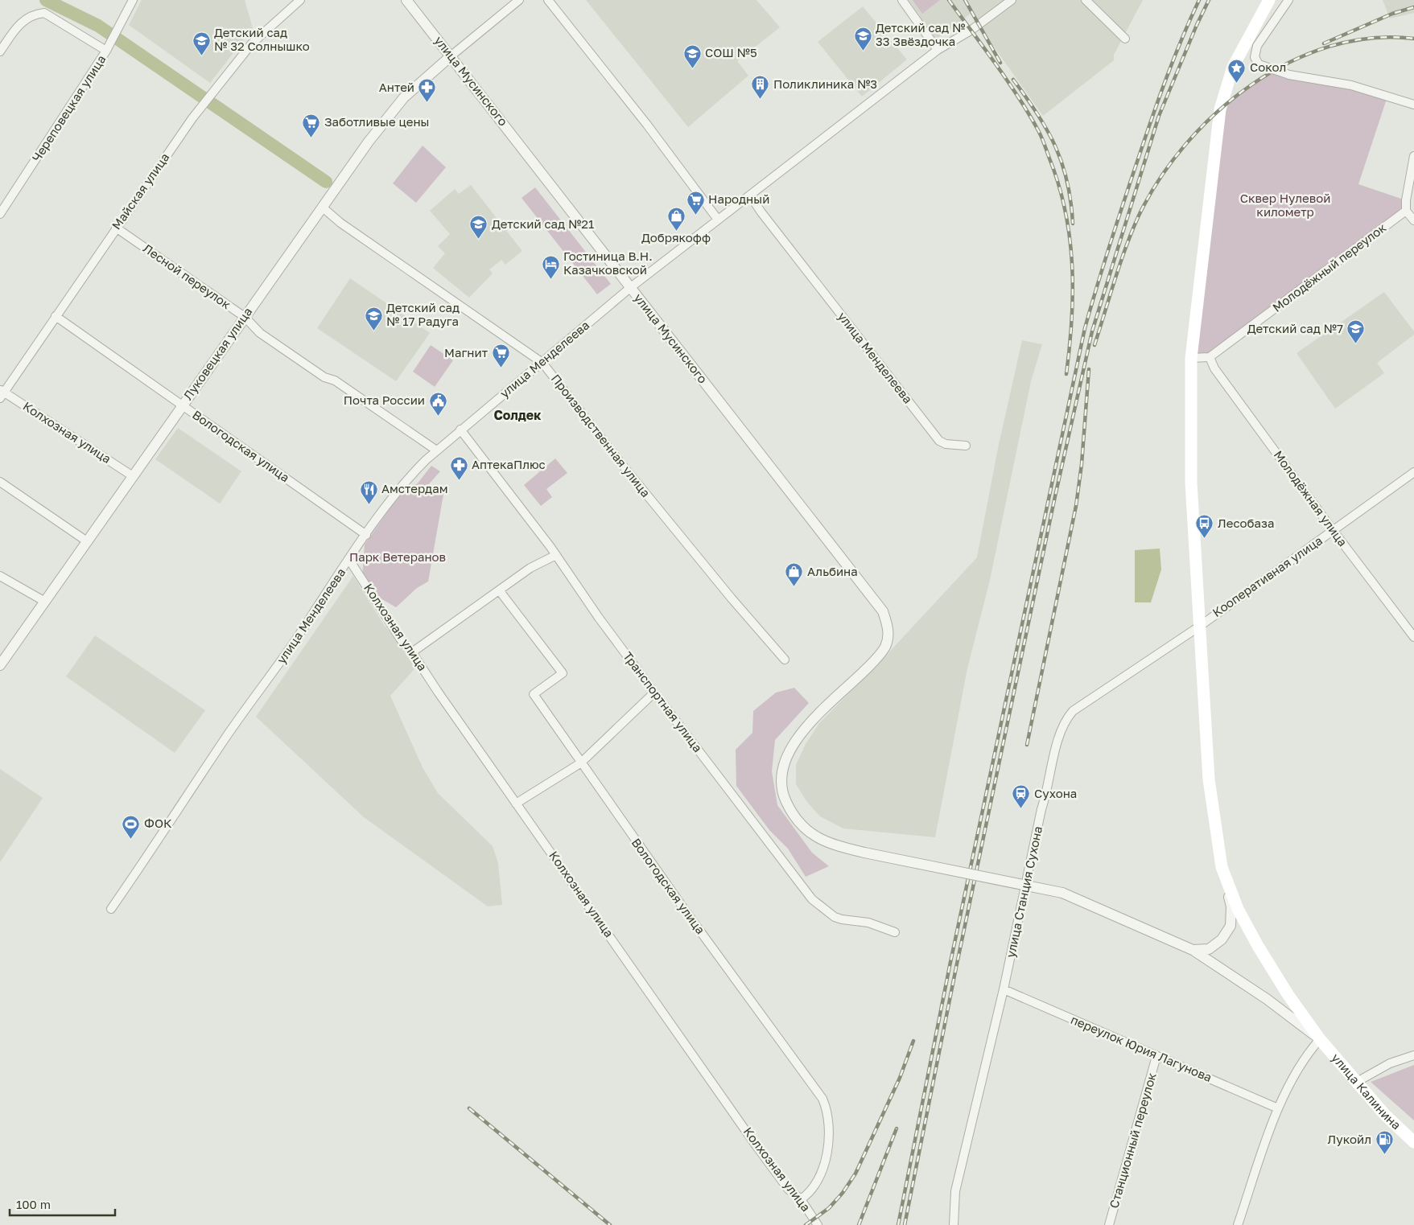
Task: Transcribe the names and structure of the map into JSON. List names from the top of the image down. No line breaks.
{"streets":{"main road":["улица Калинина"],"street":["улица Мусинского","Череповецкая улица","Майская улица","Молодёжный переулок","Лесной переулок","Луковецкая улица","улица Менделеева","Колхозная улица","Производственная улица","Вологодская улица","Молодёжная улица","Кооперативная улица","Транспортная улица","улица Станция Сухона","переулок Юрия Лагунова","Станционный переулок"]},"crossings":[["улица Мусинского","Луковецкая улица"],["улица Мусинского","улица Менделеева"],["улица Мусинского","улица Калинина"],["Майская улица","Лесной переулок"],["Майская улица","Колхозная улица"],["Майская улица","Вологодская улица"],["Молодёжный переулок","Молодёжная улица"],["Лесной переулок","Луковецкая улица"],["Лесной переулок","улица Менделеева"],["Луковецкая улица","Колхозная улица"],["Луковецкая улица","Производственная улица"],["Луковецкая улица","Вологодская улица"],["улица Менделеева","Колхозная улица"],["улица Менделеева","Производственная улица"],["улица Менделеева","Вологодская улица"],["улица Менделеева","Транспортная улица"],["Колхозная улица","Вологодская улица"],["Молодёжная улица","Кооперативная улица"],["Кооперативная улица","улица Станция Сухона"],["Кооперативная улица","улица Калинина"],["улица Станция Сухона","переулок Юрия Лагунова"],["улица Станция Сухона","улица Калинина"],["переулок Юрия Лагунова","Станционный переулок"]],"districts":["Солдек"],"parks":["Сквер Нулевой километр","Парк Ветеранов"],"places":{"school or university":["Детский сад № 33 Звёздочка","Детский сад № 32 Солнышко","СОШ №5","Детский сад №21","Детский сад № 17 Радуга","Детский сад №7"],"place":["Сокол"],"building":["Поликлиника №3"],"pharmacy":["Антей","АптекаПлюс"],"supermarket":["Заботливые цены","Народный","Магнит"],"shop":["Добрякофф","Альбина"],"hotel":["Гостиница В.Н. Казачковской"],"public building":["Почта России"],"restaurant":["Амстердам"],"bus stop":["Лесобаза"],"station":["Сухона"],"sports":["ФОК"],"fuel station":["Лукойл"]},"scale_bar":"100 m"}
